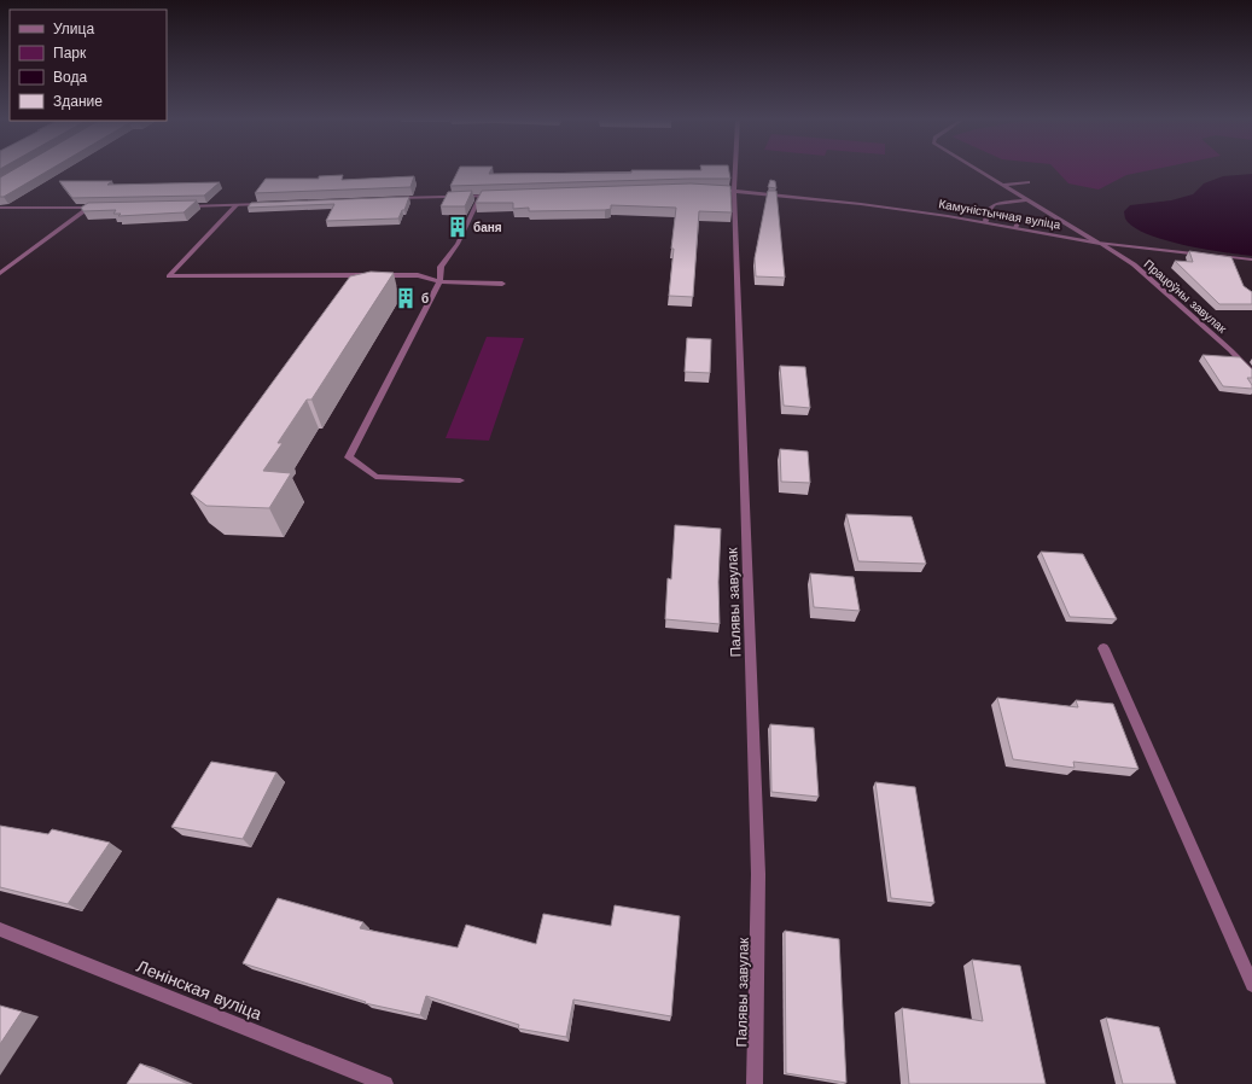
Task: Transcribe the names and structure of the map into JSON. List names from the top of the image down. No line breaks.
{"streets":{"street":["Камуністычная вуліца","Працоўны завулак","Палявы завулак","Ленінская вуліца"]},"crossings":[["Камуністычная вуліца","Працоўны завулак"],["Камуністычная вуліца","Палявы завулак"]],"places":{"building":["баня","б"]},"legend":["Улица","Парк","Вода","Здание"]}
